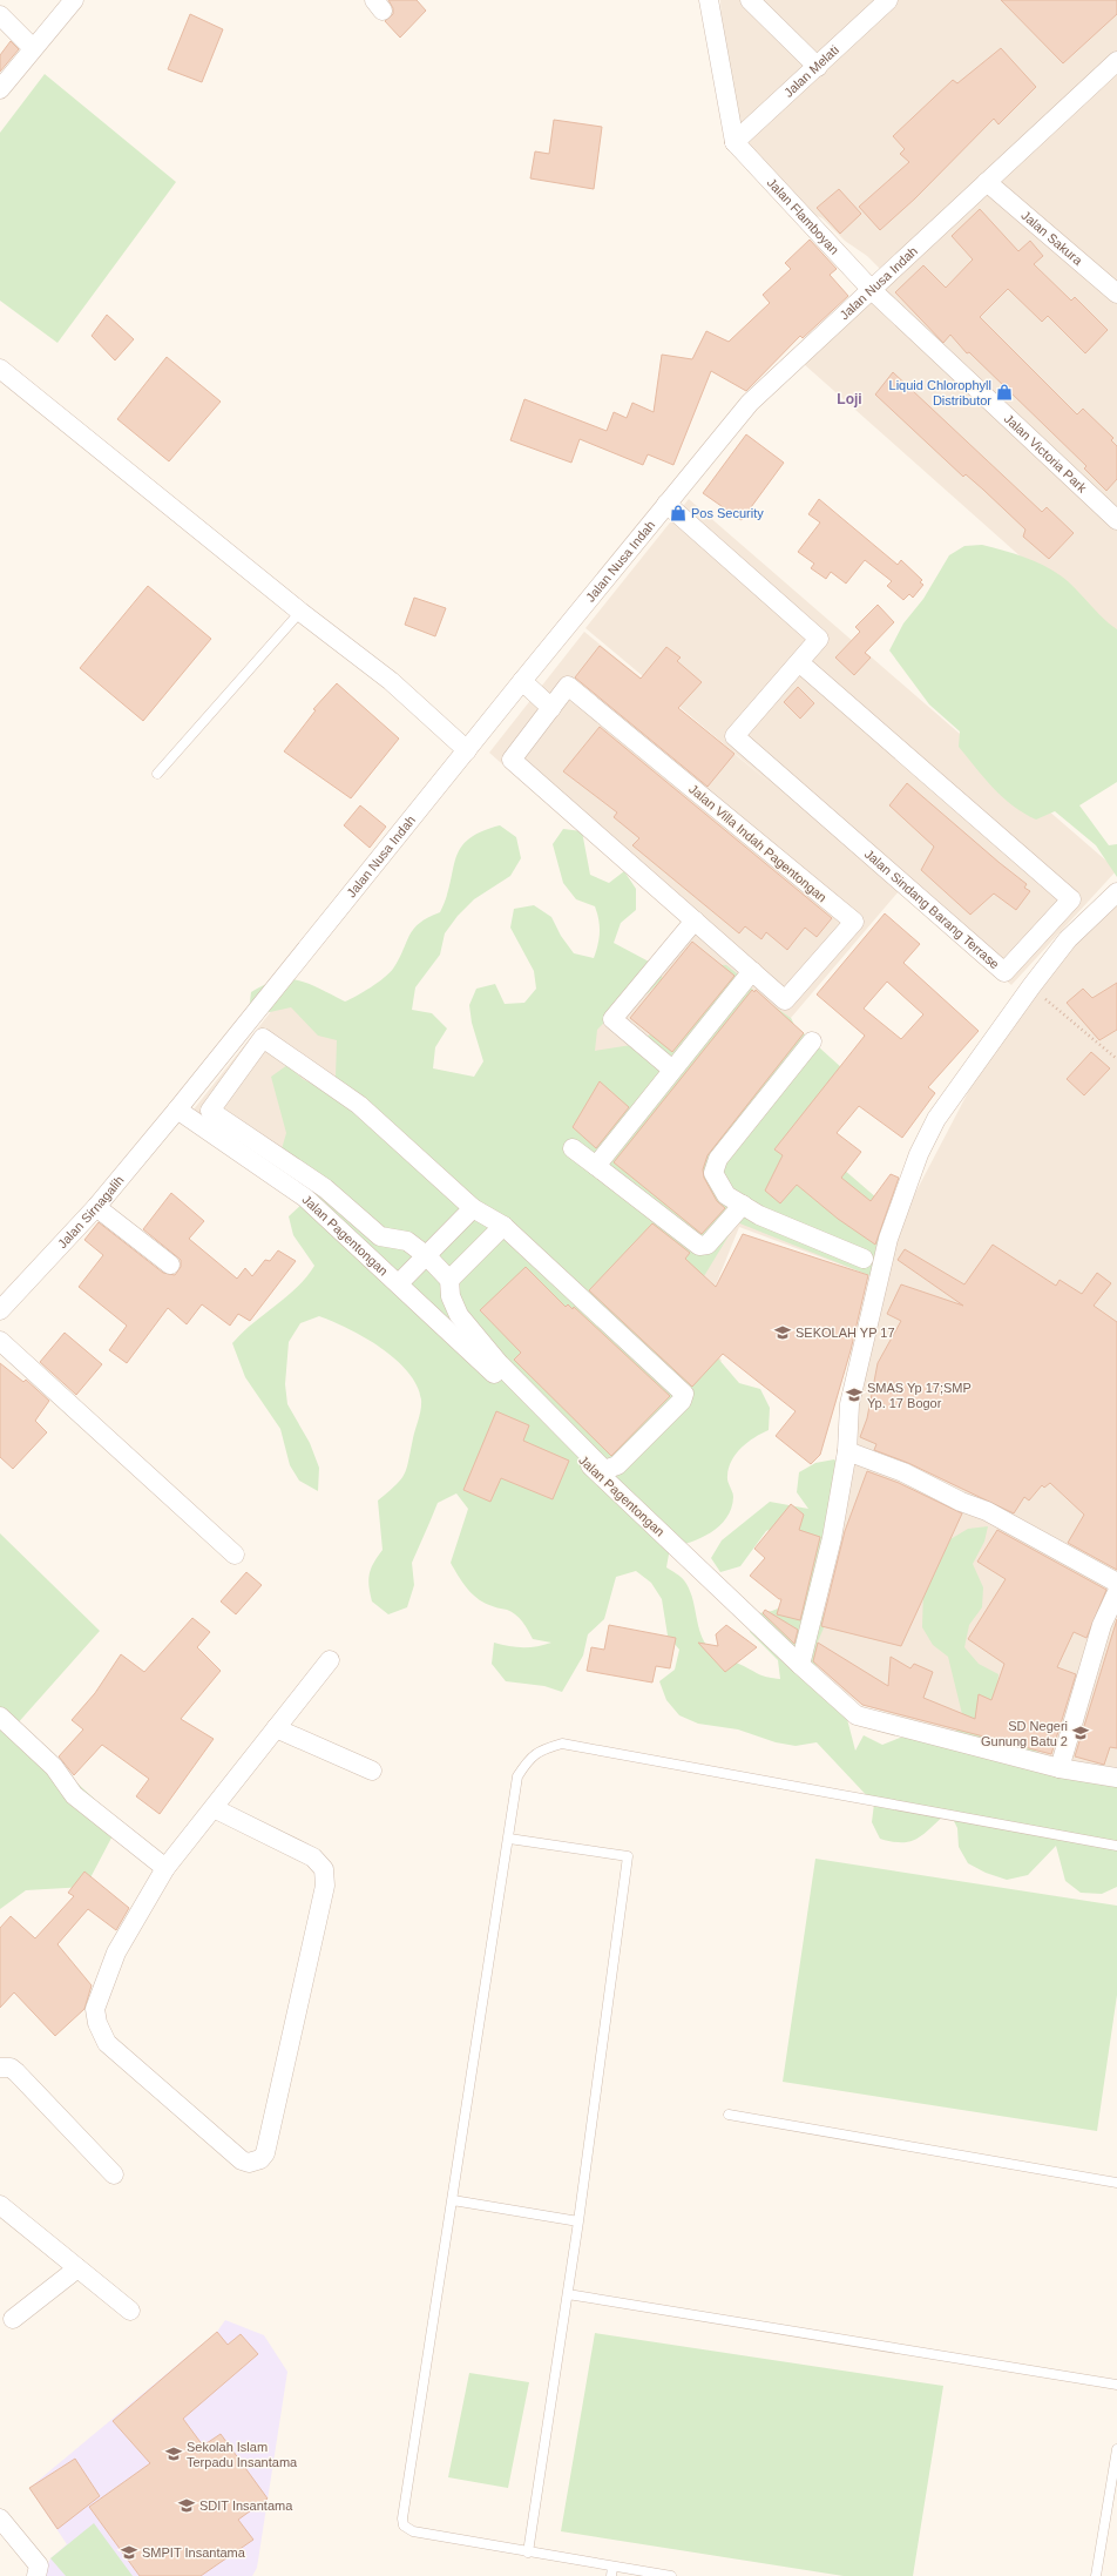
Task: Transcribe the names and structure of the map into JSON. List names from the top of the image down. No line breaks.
{"streets":{"street":["Jalan Melati","Jalan Flamboyan","Jalan Sakura","Jalan Nusa Indah","Jalan Victoria Park","Jalan Villa Indah Pagentongan","Jalan Sindang Barang Terrase","Jalan Sirnagalih","Jalan Pagentongan"]},"crossings":[["Jalan Melati","Jalan Flamboyan"],["Jalan Flamboyan","Jalan Nusa Indah"],["Jalan Flamboyan","Jalan Victoria Park"],["Jalan Sakura","Jalan Nusa Indah"],["Jalan Nusa Indah","Jalan Victoria Park"],["Jalan Nusa Indah","Jalan Sindang Barang Terrase"],["Jalan Nusa Indah","Jalan Sirnagalih"],["Jalan Nusa Indah","Jalan Pagentongan"],["Jalan Sirnagalih","Jalan Pagentongan"]],"districts":["Loji"],"places":{"shop":["Liquid Chlorophyll Distributor","Pos Security"],"school or university":["SEKOLAH YP 17","SMAS Yp 17;SMP Yp. 17 Bogor","SD Negeri Gunung Batu 2","Sekolah Islam Terpadu Insantama","SDIT Insantama","SMPIT Insantama"]}}
